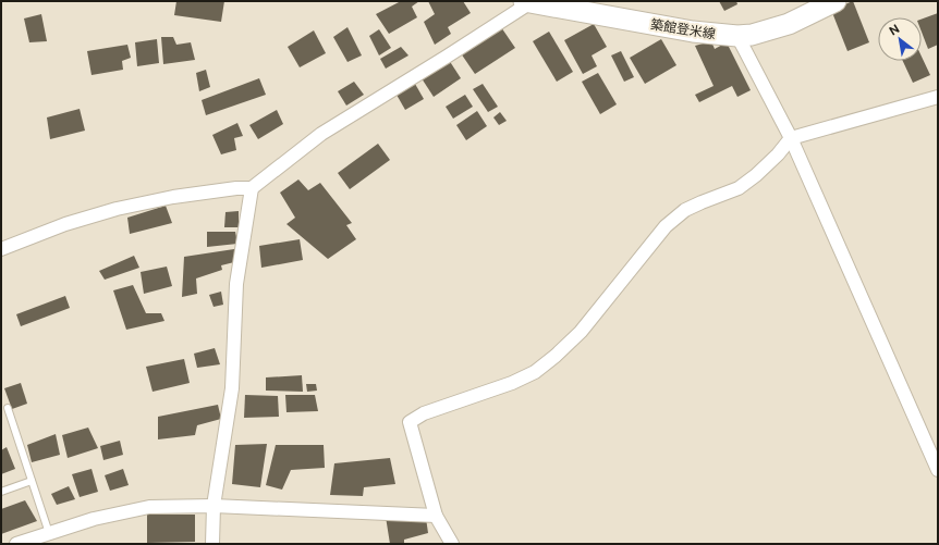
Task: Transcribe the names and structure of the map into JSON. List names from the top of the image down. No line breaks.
{"streets":{"main road":["築館登米線"]},"north":"top left"}
